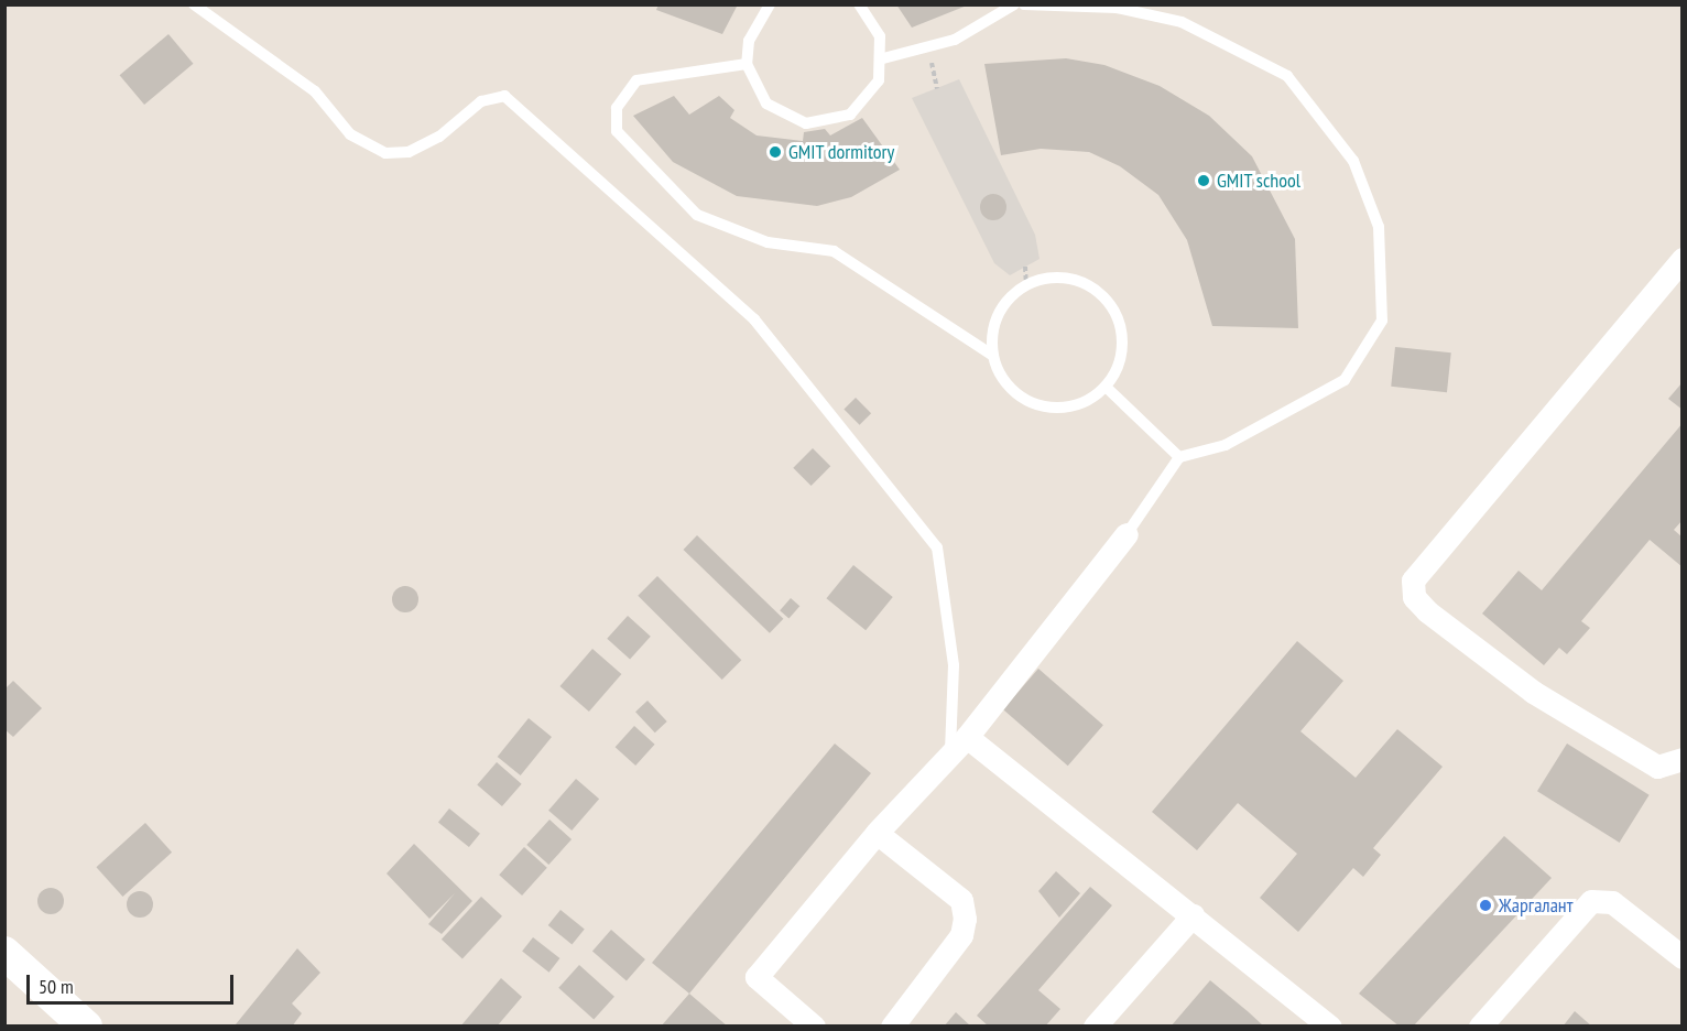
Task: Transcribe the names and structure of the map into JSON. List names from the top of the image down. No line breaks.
{"places":["GMIT dormitory","GMIT school","Жаргалант"],"scale_bar":"50 m"}
